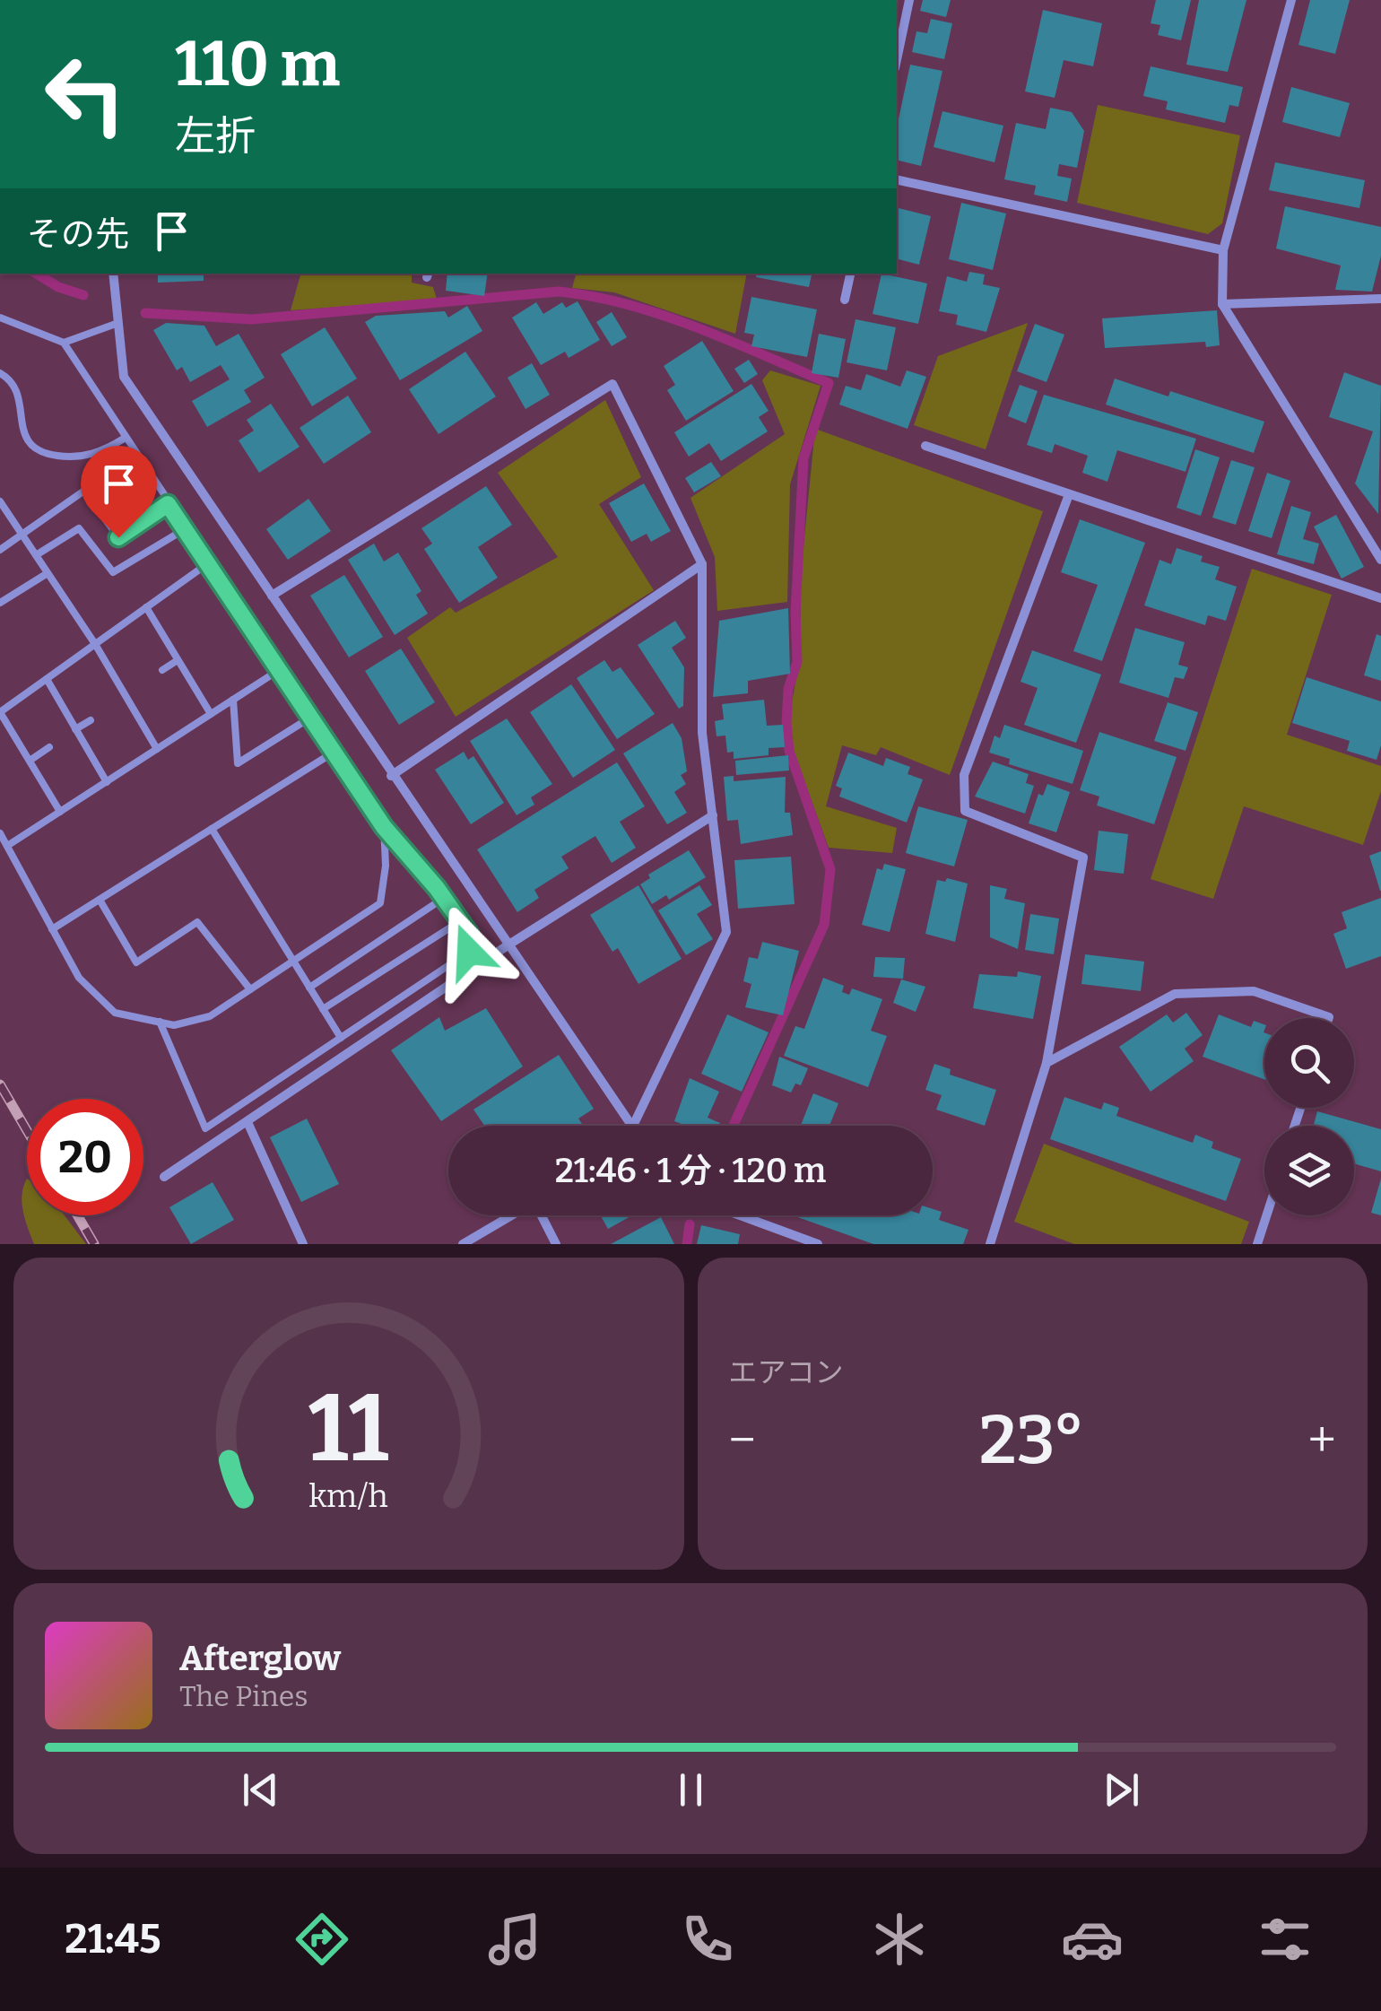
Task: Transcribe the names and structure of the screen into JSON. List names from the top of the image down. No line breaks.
{"page":{"turn":["110 m","左折"],"then":"その先","limit":"20","trip":"21:46 · 1 分 · 120 m","tile":"エアコン","heat":["−","23°","+"],"song":["Afterglow","The Pines"],"tabs":"21:45","gauge":["11","km/h"]}}
